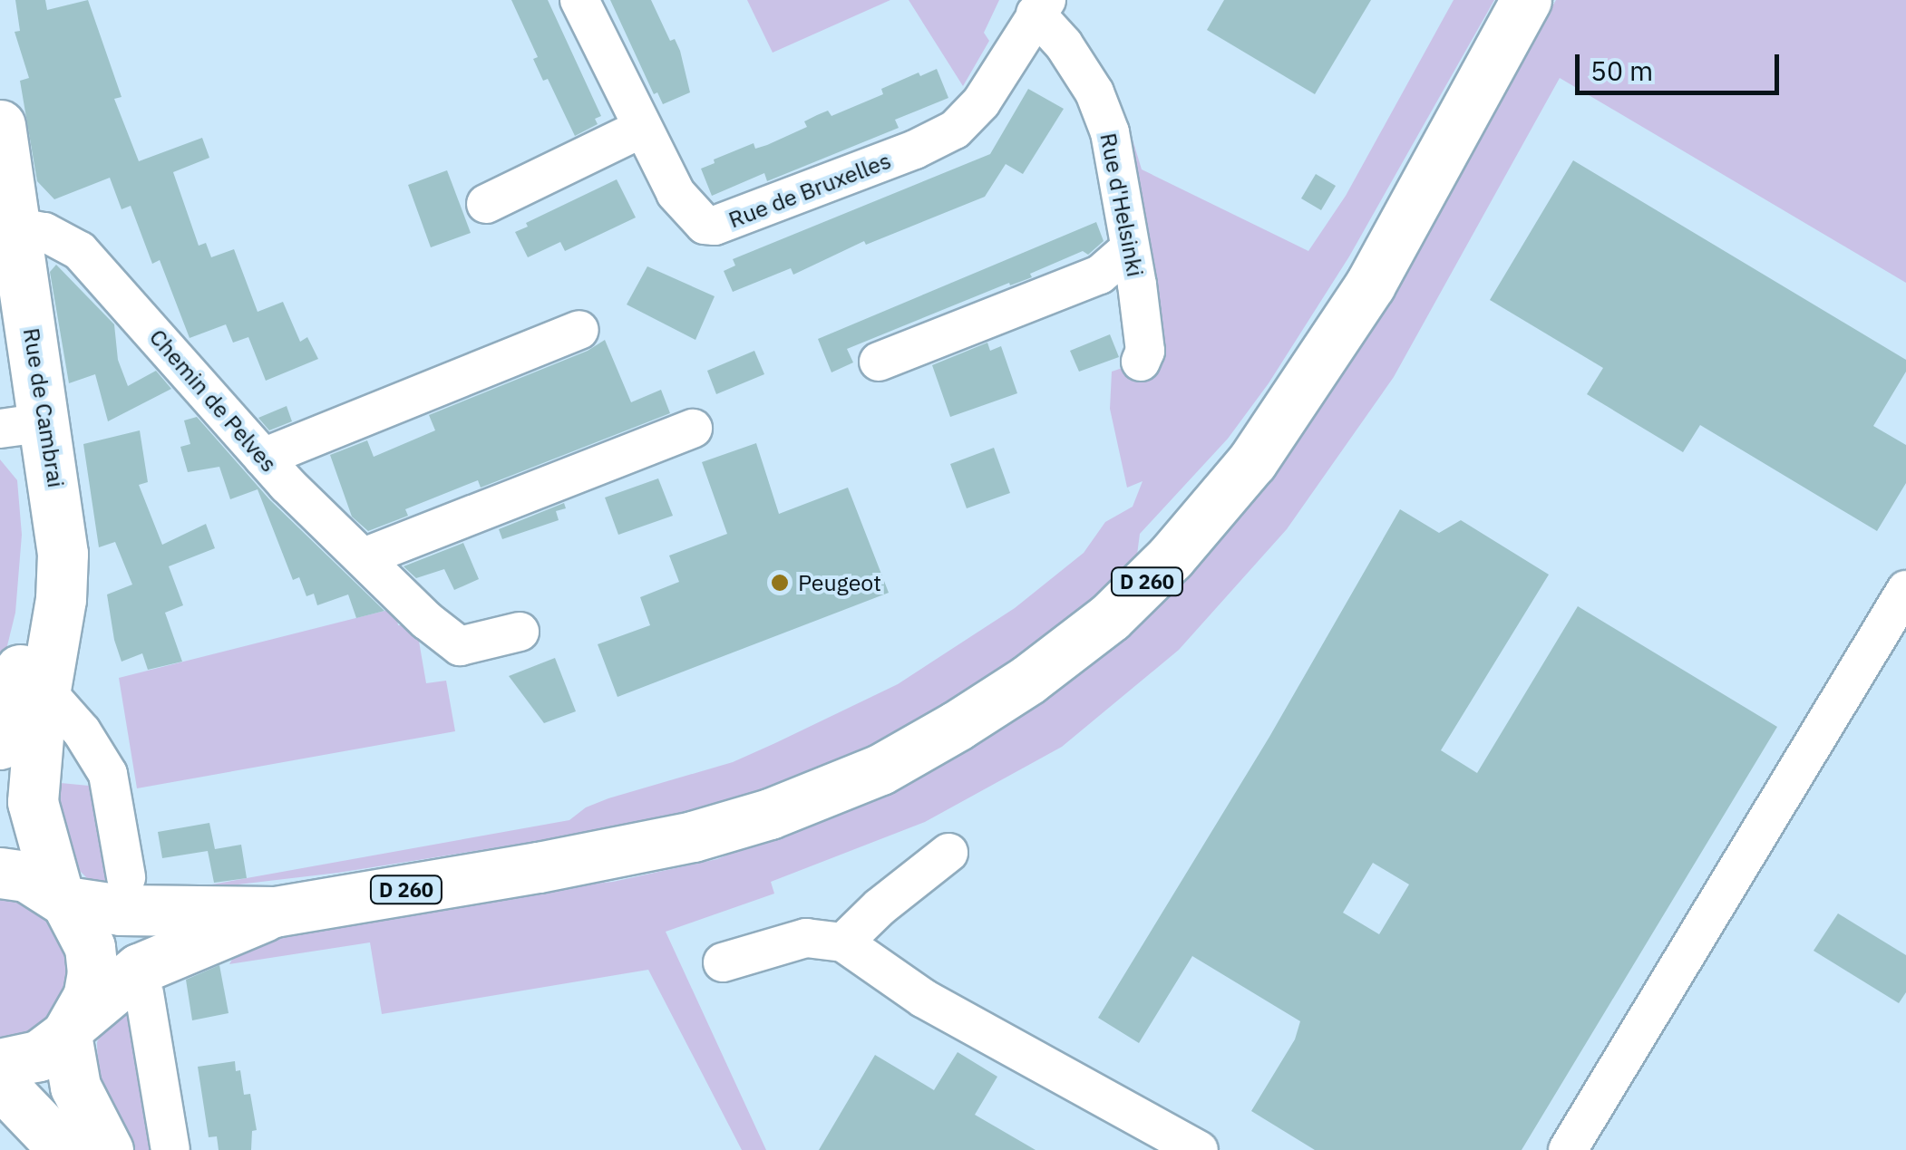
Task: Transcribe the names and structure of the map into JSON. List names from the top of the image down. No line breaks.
{"streets":{"main road":["Rue de Cambrai","D 260"],"street":["Rue de Bruxelles","Rue d'Helsinki","Chemin de Pelves"]},"crossings":[["Rue de Bruxelles","Rue d'Helsinki"],["Chemin de Pelves","Rue de Cambrai"],["Rue de Cambrai","D 260"]],"places":["Peugeot"],"scale_bar":"50 m"}
